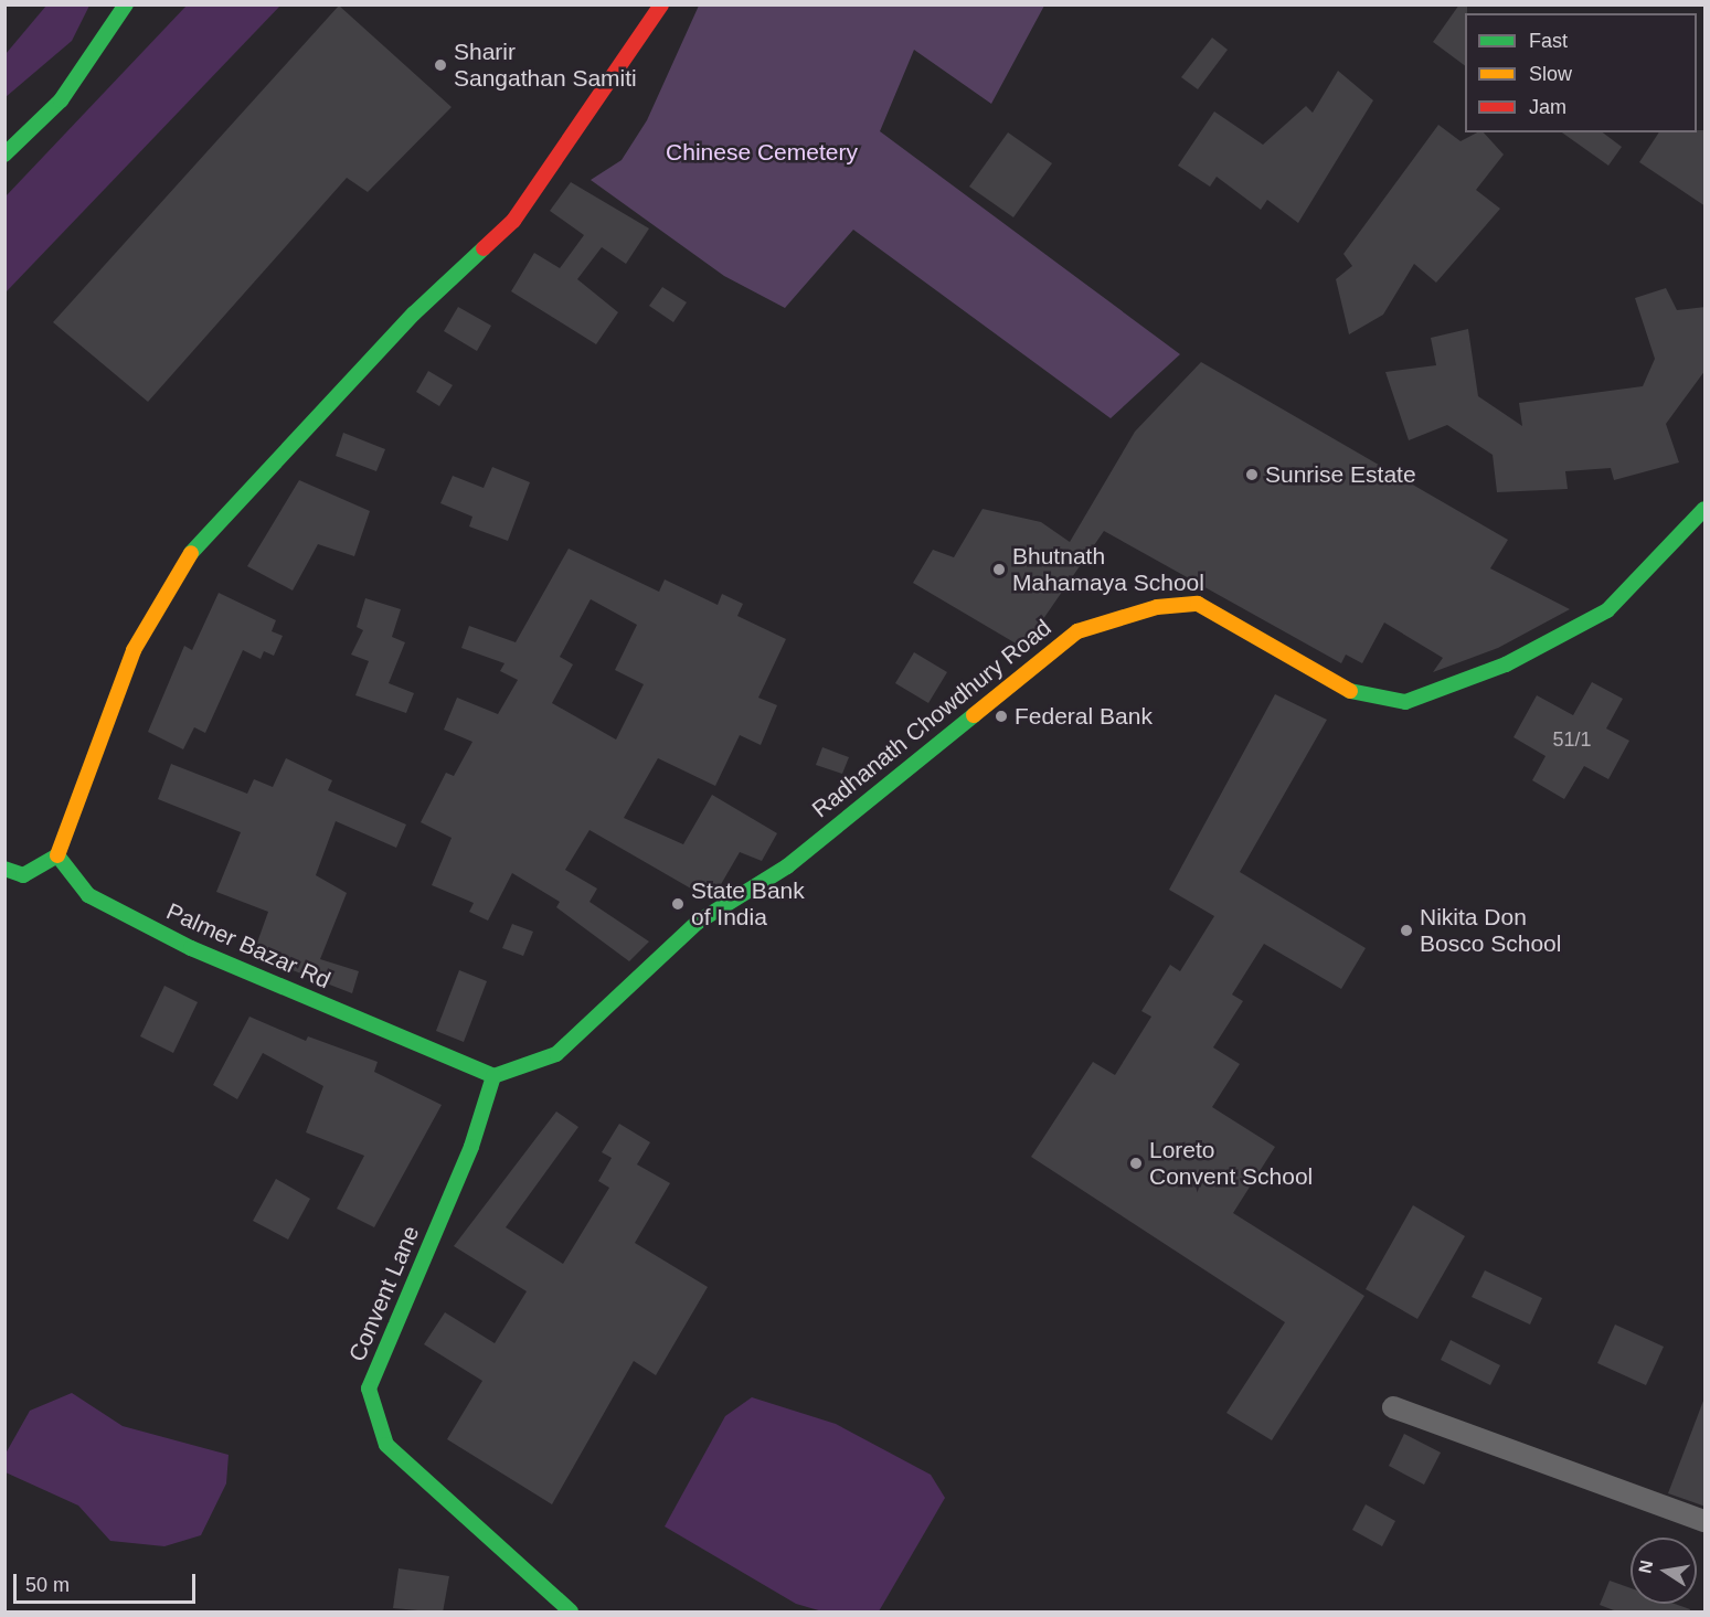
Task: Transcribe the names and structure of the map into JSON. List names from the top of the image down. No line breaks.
{"streets":{"street":["Radhanath Chowdhury Road","Palmer Bazar Rd","Convent Lane"]},"crossings":[["Radhanath Chowdhury Road","Palmer Bazar Rd"],["Radhanath Chowdhury Road","Convent Lane"],["Palmer Bazar Rd","Convent Lane"]],"parks":["Chinese Cemetery"],"places":["Sharir Sangathan Samiti","Sunrise Estate","Bhutnath Mahamaya School","Federal Bank","State Bank of India","Nikita Don Bosco School","Loreto Convent School"],"house_numbers":["51/1"],"legend":["Fast","Slow","Jam"],"scale_bar":"50 m","north":"left"}
